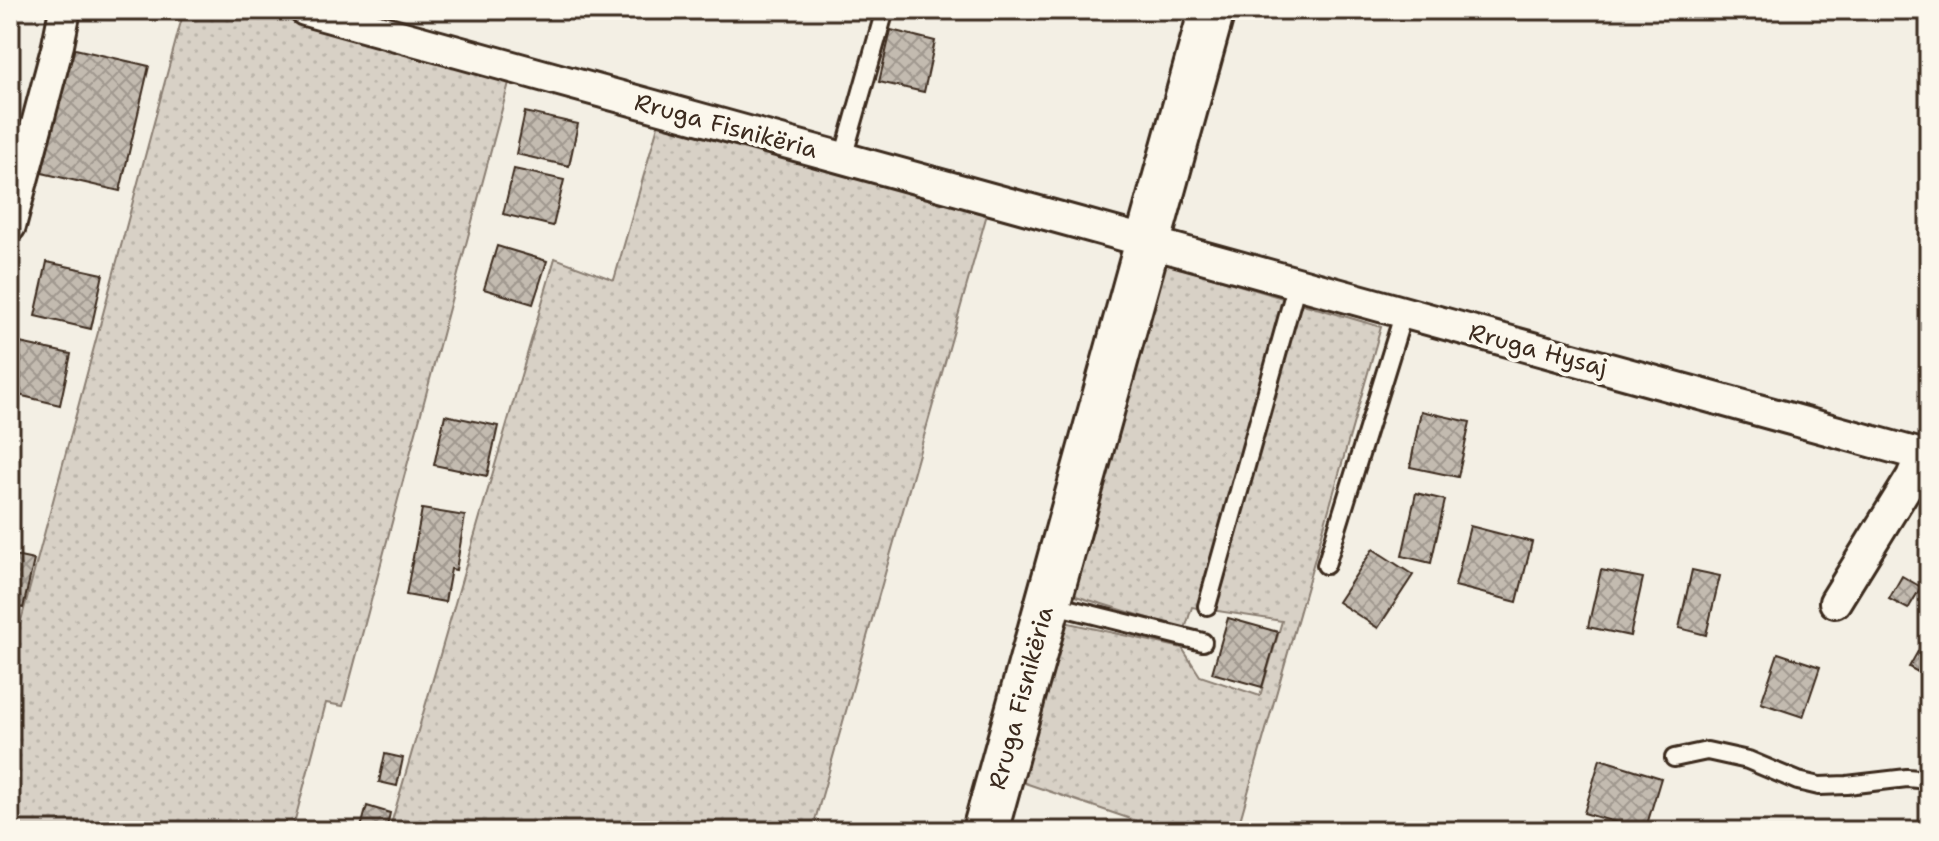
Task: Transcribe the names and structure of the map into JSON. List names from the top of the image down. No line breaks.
{"streets":{"street":["Rruga Fisnikëria","Rruga Hysaj"]},"crossings":[["Rruga Fisnikëria","Rruga Hysaj"]]}
